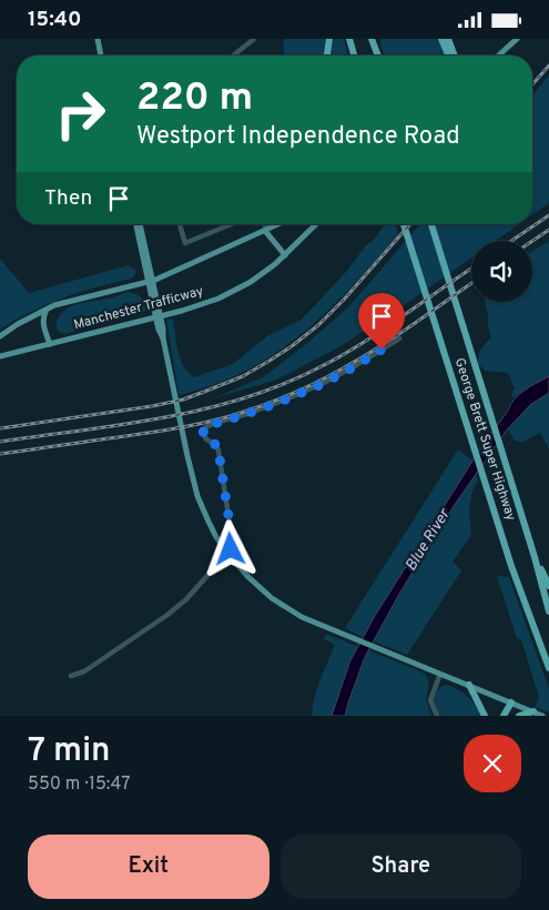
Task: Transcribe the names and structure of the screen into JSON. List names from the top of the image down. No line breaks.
{"streets":{"highway":["George Brett Super Highway"],"main road":["Manchester Trafficway"]},"water":["Blue River"],"page":{"status":"15:40","turn":["220 m","Westport Independence Road"],"then":"Then","heading":["7 min","550 m · 15:47"],"buttons":["Exit","Share"]}}
